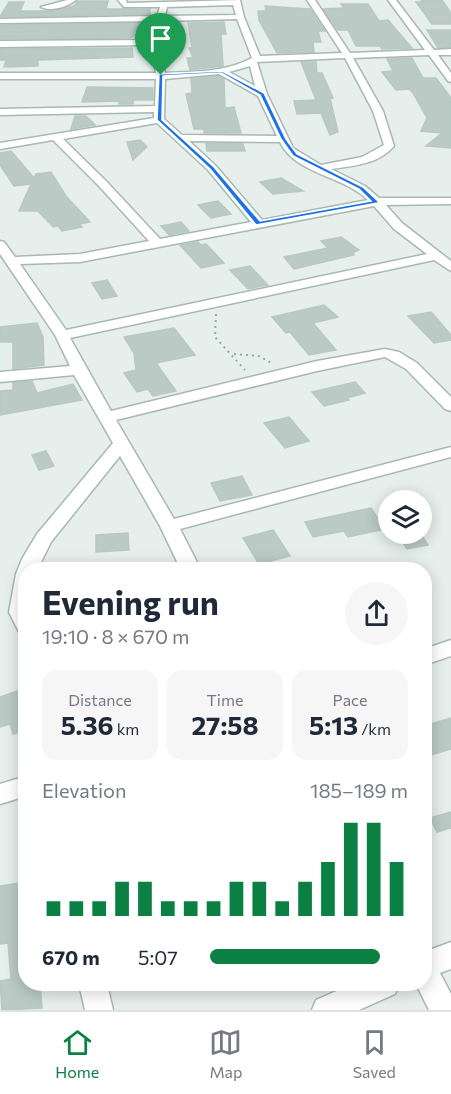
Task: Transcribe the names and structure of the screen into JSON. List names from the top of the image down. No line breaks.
{"page":{"heading":["Evening run","19:10 · 8 × 670 m"],"stats":[["Distance","5.36 km"],["Time","27:58"],["Pace","5:13 /km"]],"chart":["Elevation","185–189 m"],"list":[{"name":"670 m","note":"5:07"}],"tabs":["Home","Map","Saved"]}}
